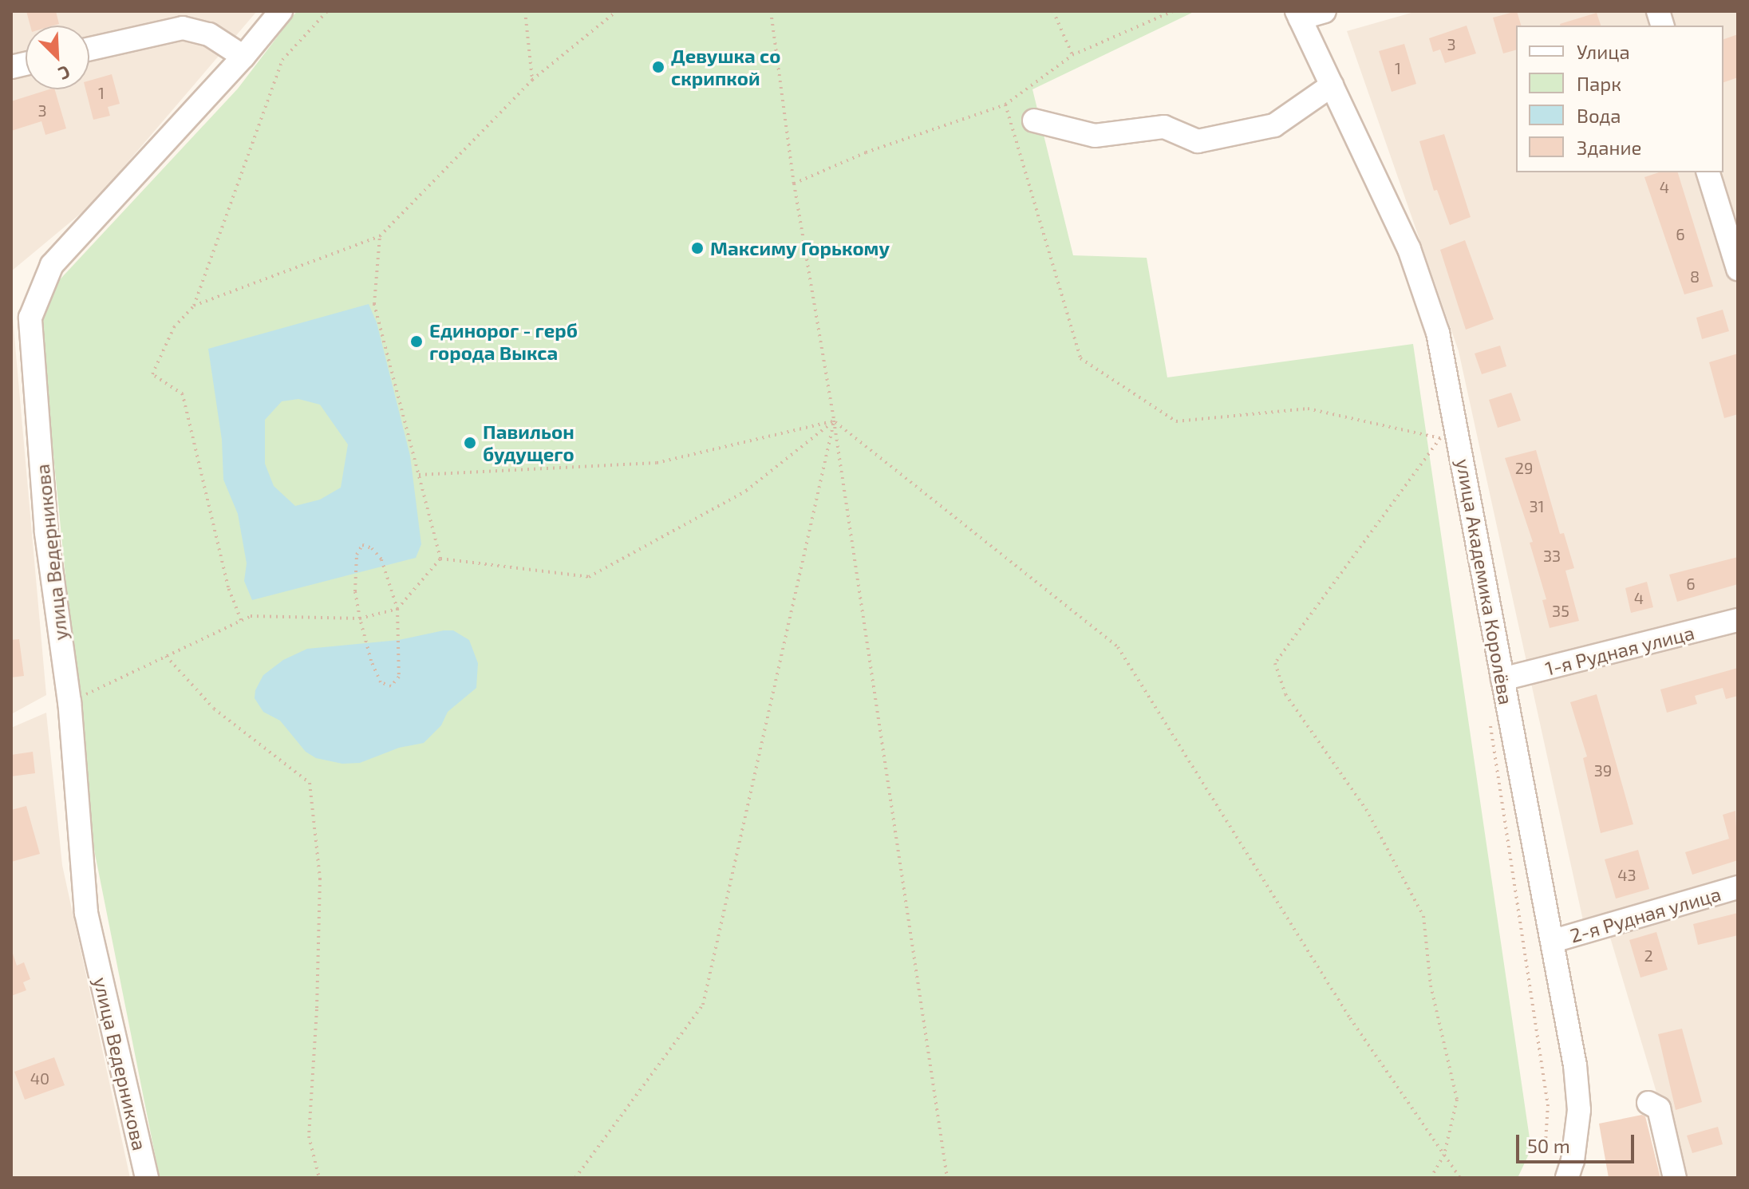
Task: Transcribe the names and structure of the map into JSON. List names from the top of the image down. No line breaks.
{"streets":{"street":["улица Ведерникова","улица Академика Королёва","1-я Рудная улица","2-я Рудная улица"]},"crossings":[["улица Академика Королёва","1-я Рудная улица"],["улица Академика Королёва","2-я Рудная улица"]],"places":["Девушка со скрипкой","Максиму Горькому","Единорог - герб города Выкса","Павильон будущего"],"house_numbers":["3","1","1","3","4","6","8","29","31","33","6","4","35","39","43","2","40"],"legend":["Улица","Парк","Вода","Здание"],"scale_bar":"50 m","north":"bottom right"}
